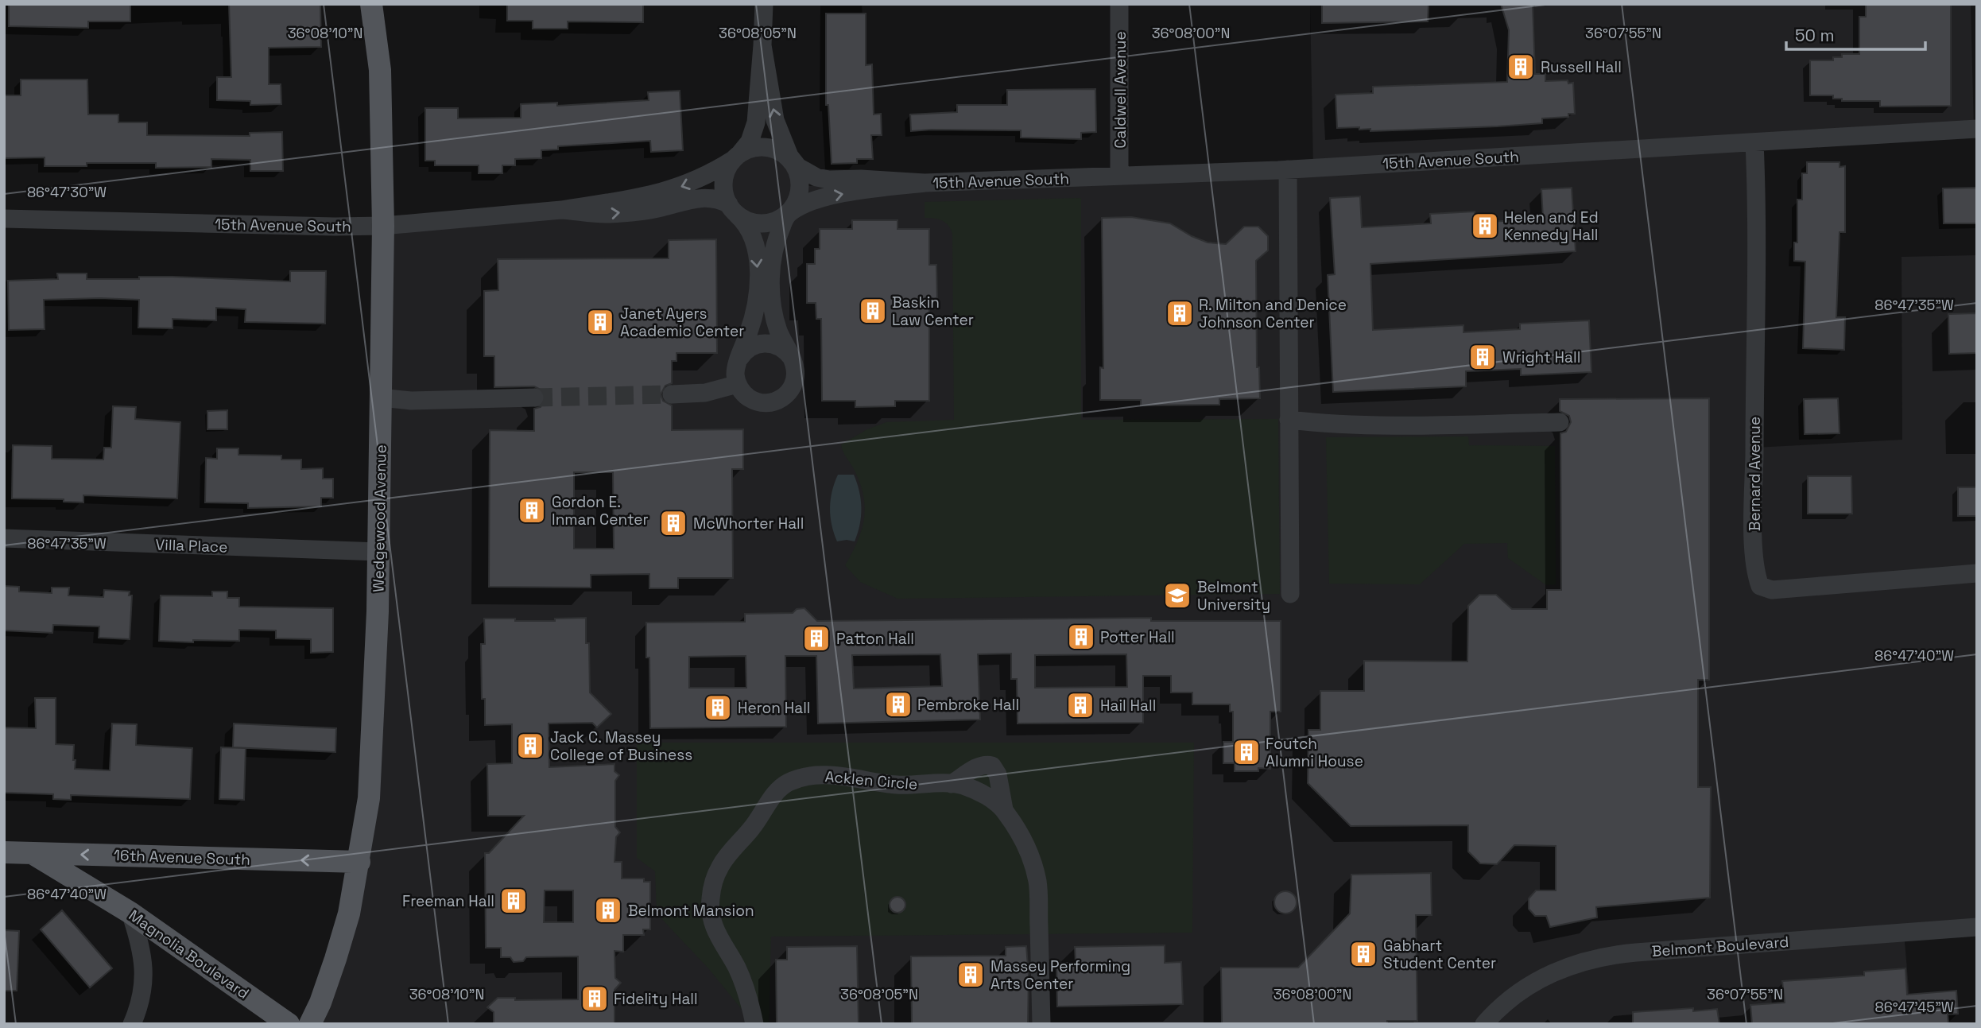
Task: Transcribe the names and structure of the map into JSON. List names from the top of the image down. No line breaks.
{"streets":{"main road":["Wedgewood Avenue","16th Avenue South","Magnolia Boulevard"],"street":["Caldwell Avenue","15th Avenue South","Bernard Avenue","Villa Place","Acklen Circle","Belmont Boulevard"]},"crossings":[["Caldwell Avenue","15th Avenue South"],["15th Avenue South","Bernard Avenue"],["15th Avenue South","Wedgewood Avenue"],["Wedgewood Avenue","Villa Place"],["Wedgewood Avenue","16th Avenue South"],["16th Avenue South","Magnolia Boulevard"]],"one_way":["16th Avenue South"],"places":{"building":["Russell Hall","Helen and Ed Kennedy Hall","Baskin Law Center","R. Milton and Denice Johnson Center","Janet Ayers Academic Center","Wright Hall","Gordon E. Inman Center","McWhorter Hall","Potter Hall","Patton Hall","Pembroke Hall","Hail Hall","Heron Hall","Jack C. Massey College of Business","Foutch Alumni House","Freeman Hall","Belmont Mansion","Gabhart Student Center","Massey Performing Arts Center","Fidelity Hall"],"school or university":["Belmont University"]},"scale_bar":"50 m","coordinates":["36°08'10\"N","36°08'05\"N","36°08'00\"N","36°07'55\"N","86°47'30\"W","86°47'35\"W","86°47'40\"W","86°47'45\"W"]}
